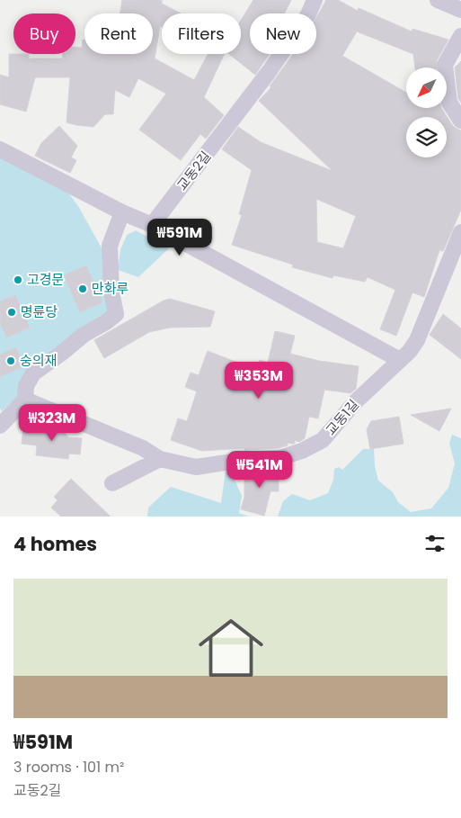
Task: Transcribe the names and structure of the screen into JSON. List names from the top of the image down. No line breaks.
{"streets":{"street":["교동2길","교동1길"]},"places":["고경문","만화루","명륜당","숭의재"],"north":"bottom left","page":{"chip":["Buy","Rent","Filters","New"],"price":["₩591M","₩353M","₩323M","₩541M"],"heading":"4 homes","list":[{"name":"₩591M","note":"3 rooms · 101 m² · 교동2길"}]}}
